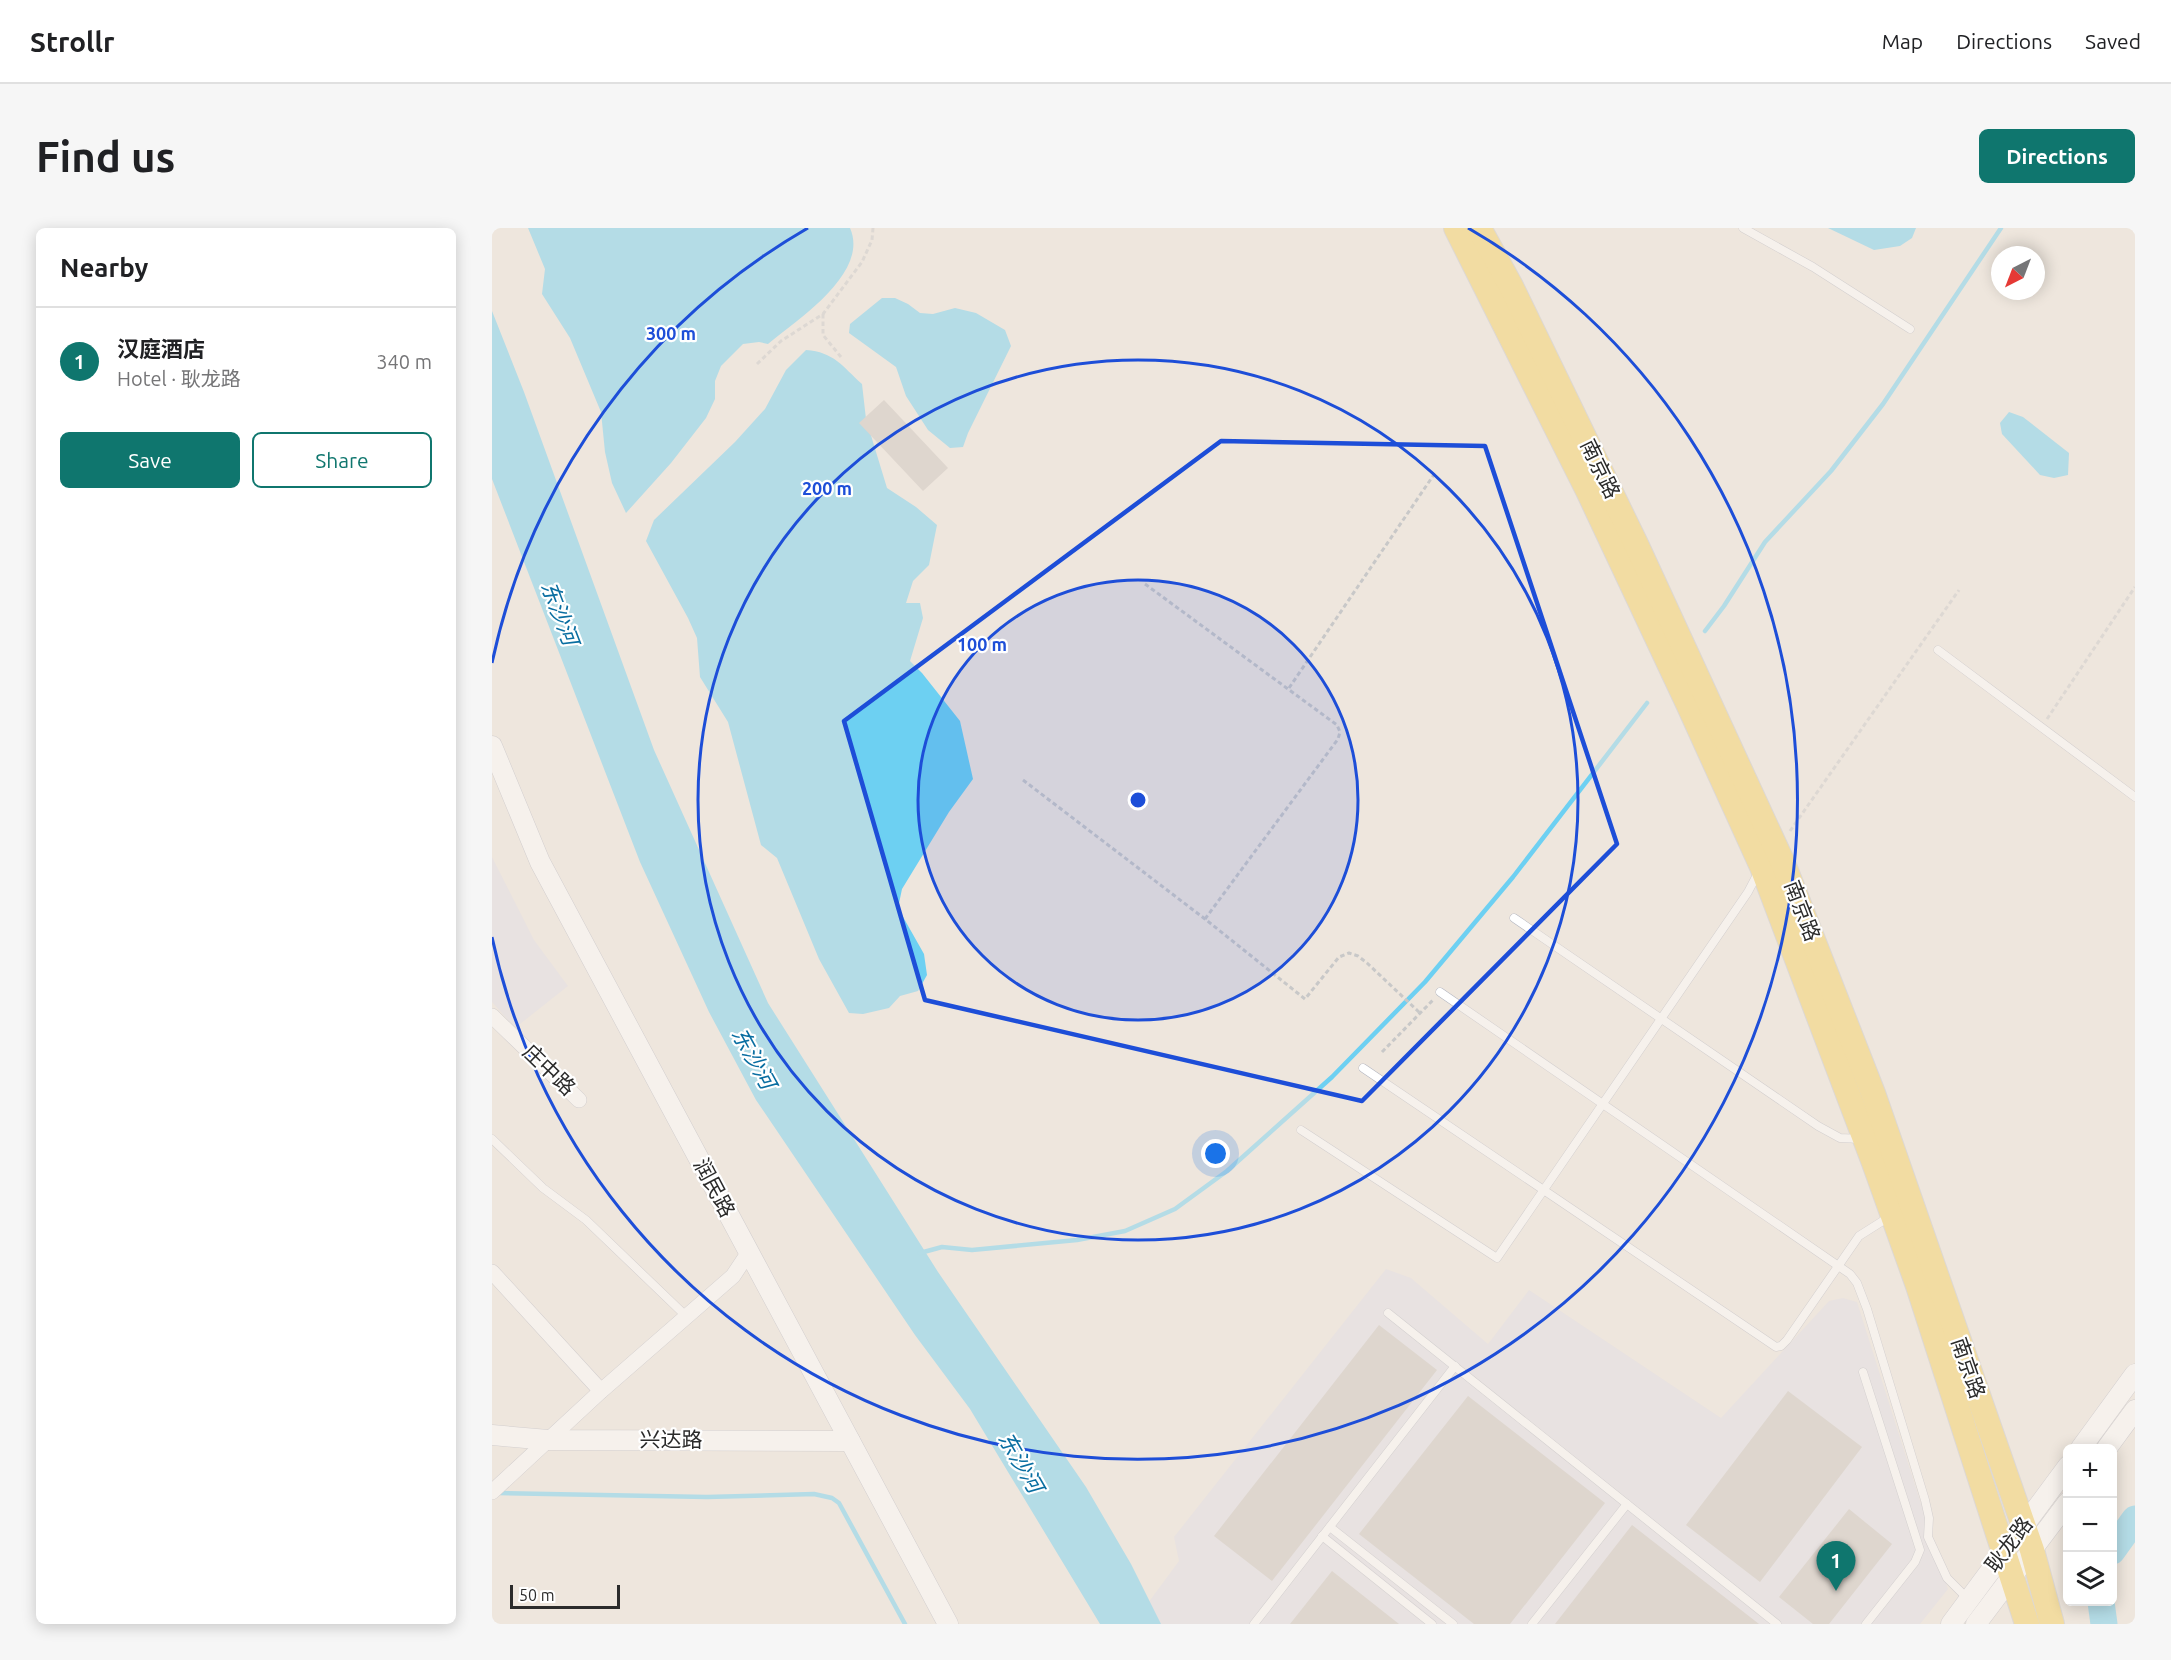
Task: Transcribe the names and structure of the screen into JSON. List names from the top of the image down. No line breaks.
{"streets":{"main road":["南京路"],"street":["庄中路","润民路","兴达路","耿龙路"]},"crossings":[["南京路","耿龙路"],["润民路","兴达路"]],"water":["东沙河"],"scale_bar":"50 m","north":"bottom left","page":{"header":"Strollr","nav":["Map","Directions","Saved"],"buttons":["Directions",["Save","Share"]],"title":"Find us","heading":"Nearby","list":[{"mark":"1","name":"汉庭酒店","note":"Hotel · 耿龙路","value":"340 m"}],"map_buttons":["+","−"],"pins":"1","scale":"50 m"},"rings":["300 m","200 m","100 m"]}
